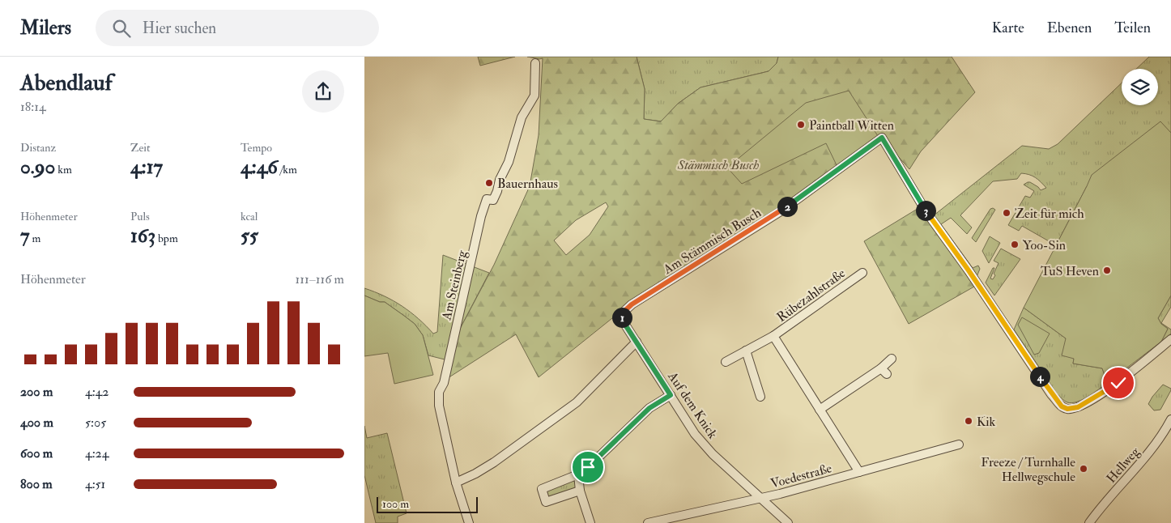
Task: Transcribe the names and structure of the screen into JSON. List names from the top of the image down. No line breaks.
{"streets":{"street":["Am Stämmisch Busch","Am Steinberg","Rübezahlstraße","Auf dem Knick","Hellweg","Voedestraße"]},"crossings":[["Am Stämmisch Busch","Auf dem Knick"],["Rübezahlstraße","Voedestraße"],["Auf dem Knick","Voedestraße"]],"parks":["Stämmisch Busch"],"places":["Paintball Witten","Bauernhaus","Zeit für mich","Yoo-Sin","TuS Heven","Kik","Freeze / Turnhalle Hellwegschule"],"scale_bar":"100 m","page":{"header":"Milers","search":"Hier suchen","nav":["Karte","Ebenen","Teilen"],"heading":["Abendlauf","18:14"],"stats":[["Distanz","0.90 km"],["Zeit","4:17"],["Tempo","4:46 /km"],["Höhenmeter","7 m"],["Puls","163 bpm"],["kcal","55"]],"pins":["2","3","1","4"],"chart":["Höhenmeter","111–116 m"],"list":[{"name":"200 m","note":"4:42"},{"name":"400 m","note":"5:05"},{"name":"600 m","note":"4:24"},{"name":"800 m","note":"4:51"}],"scale":"100 m"}}
